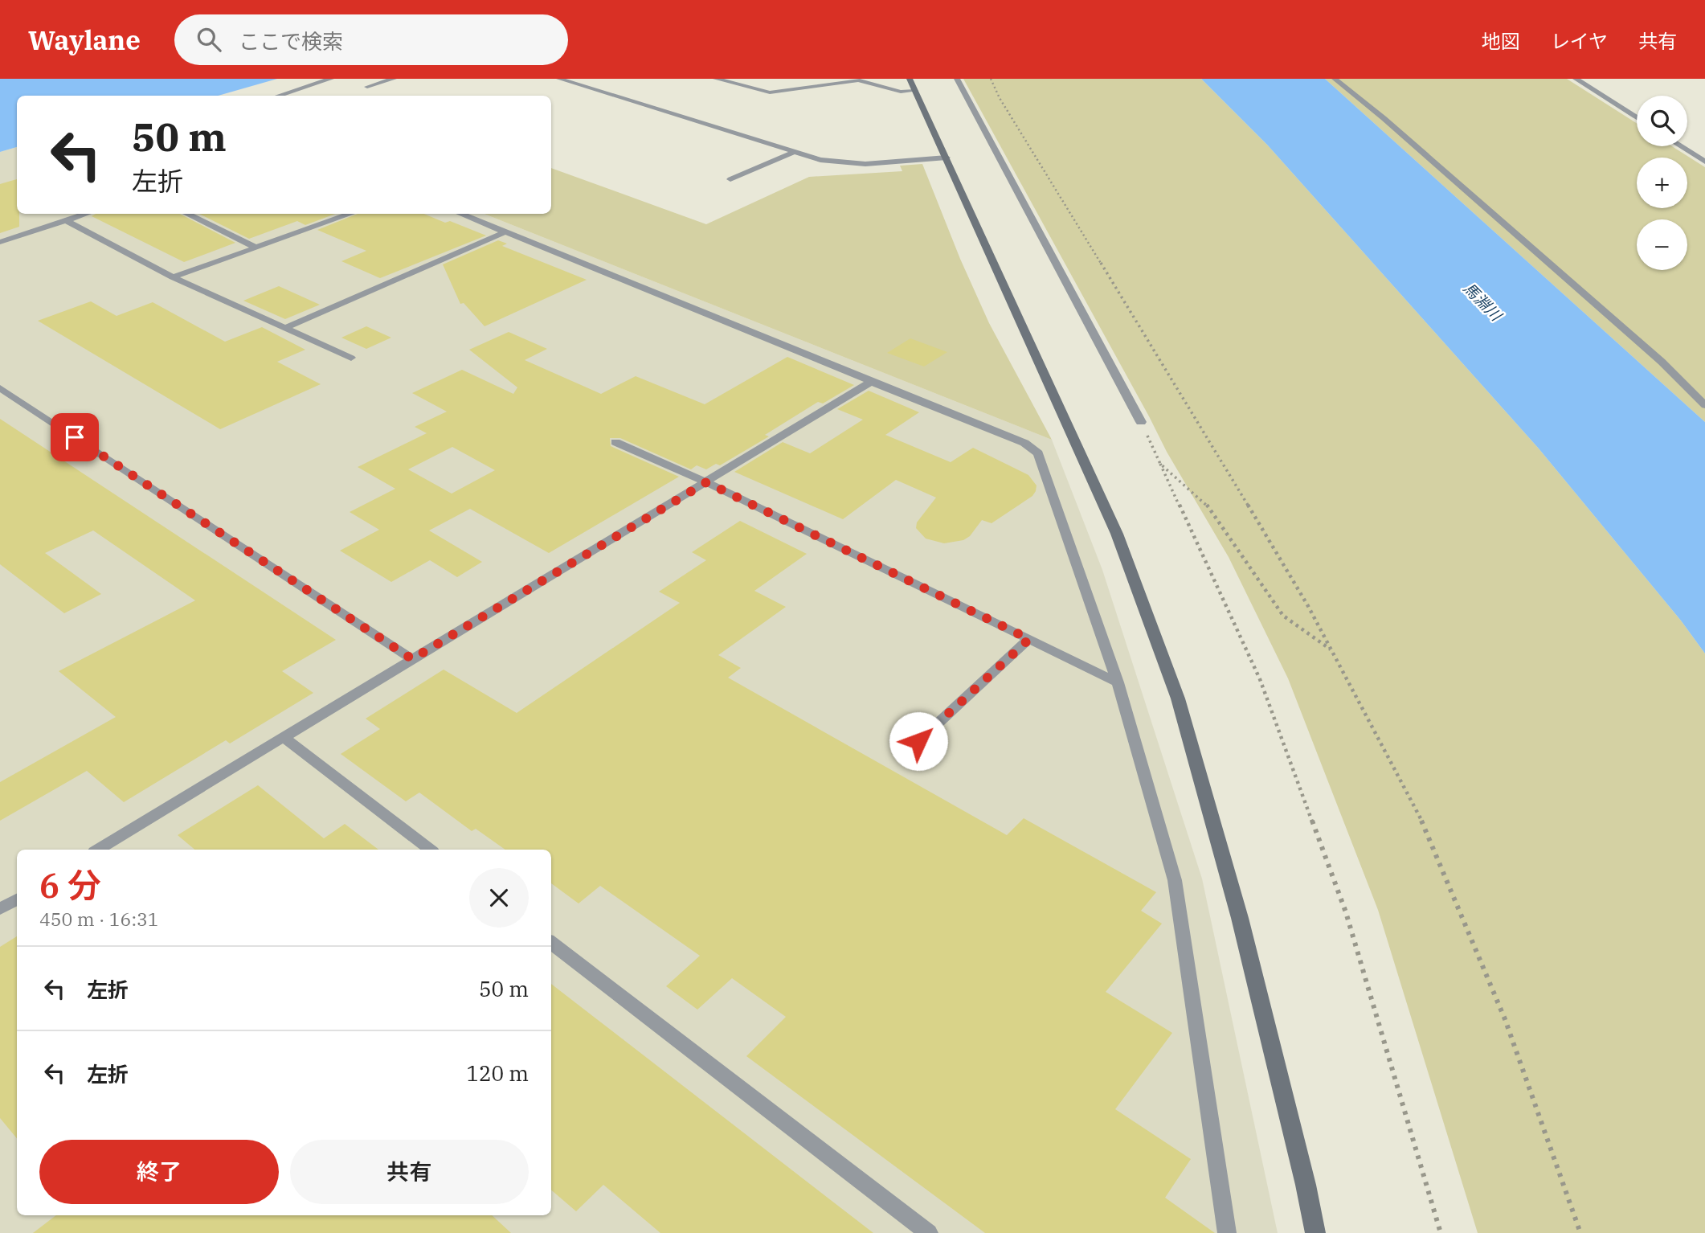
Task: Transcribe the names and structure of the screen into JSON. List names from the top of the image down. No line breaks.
{"water":["馬淵川"],"page":{"header":"Waylane","search":"ここで検索","nav":["地図","レイヤ","共有"],"map_buttons":["+","−"],"turn":["50 m","左折"],"heading":["6 分","450 m · 16:31"],"list":[{"name":"左折","value":"50 m"},{"name":"左折","value":"120 m"}],"buttons":["終了","共有"]}}
